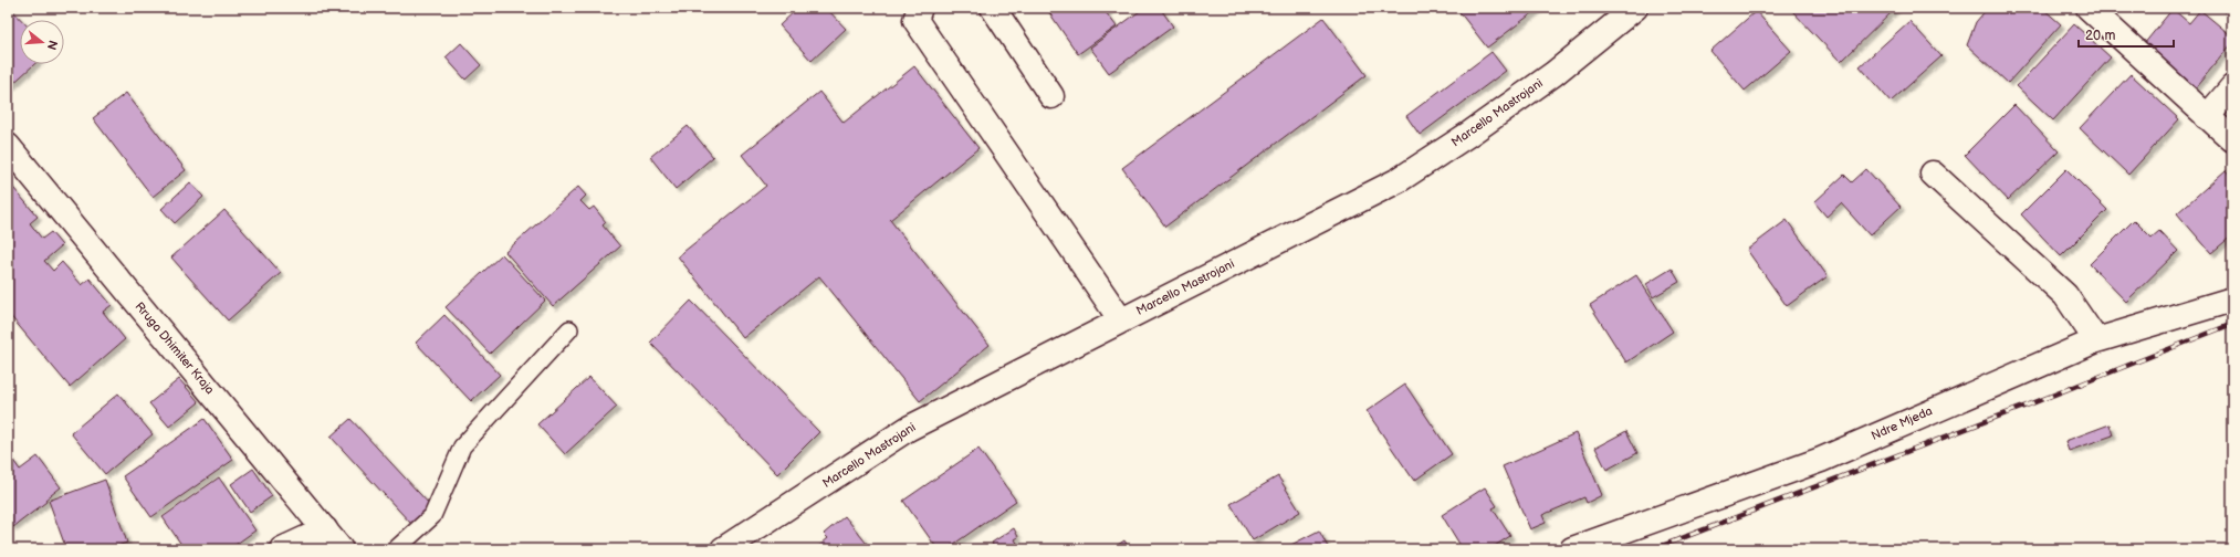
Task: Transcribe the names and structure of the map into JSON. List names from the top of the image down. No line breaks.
{"streets":{"street":["Marcello Mastrojani","Rruga Dhimiter Kraja","Ndre Mjeda"]},"scale_bar":"20 m","north":"right"}
